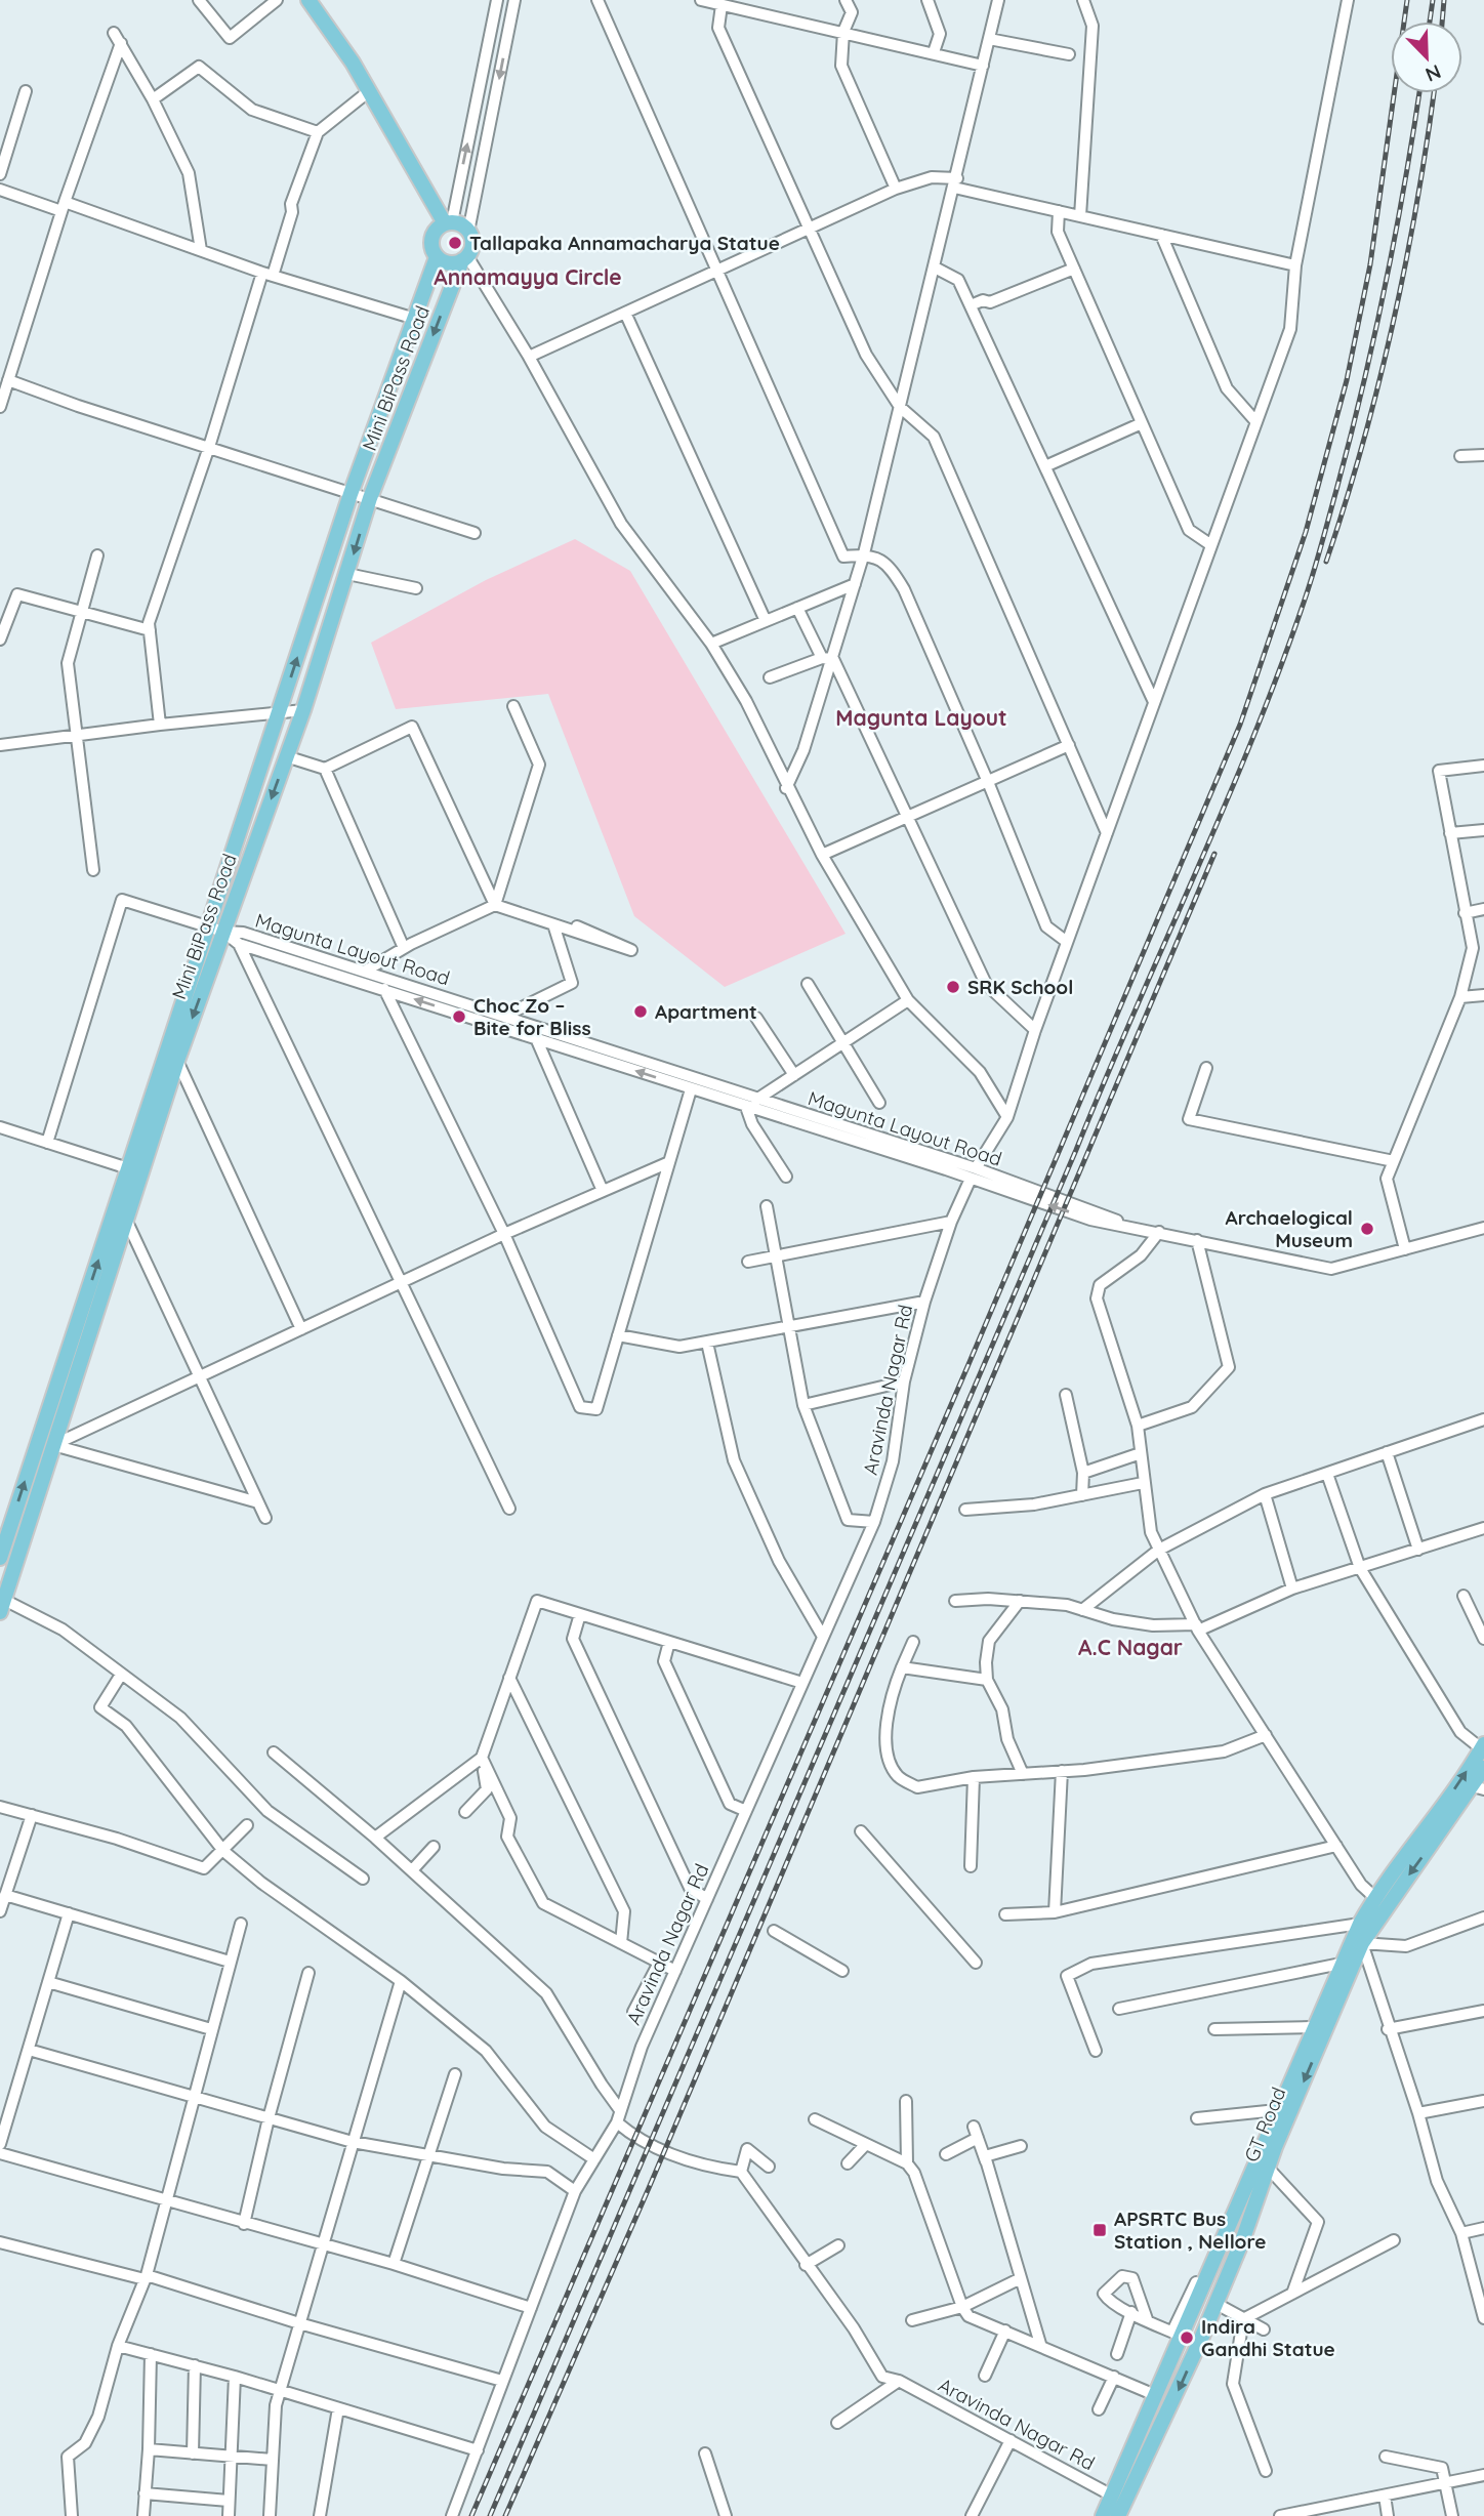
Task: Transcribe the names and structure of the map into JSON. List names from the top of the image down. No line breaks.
{"streets":{"main road":["Mini BiPass Road","GT Road"],"street":["Magunta Layout Road","Aravinda Nagar Rd"]},"crossings":[["Mini BiPass Road","Magunta Layout Road"],["Magunta Layout Road","Aravinda Nagar Rd"]],"districts":["Annamayya Circle","Magunta Layout","A.C Nagar"],"places":{"other":["Tallapaka Annamacharya Statue","SRK School","Apartment","Choc Zo – Bite for Bliss","Archaelogical Museum","Indira Gandhi Statue"],"transit":["APSRTC Bus Station , Nellore"]},"north":"bottom right"}
